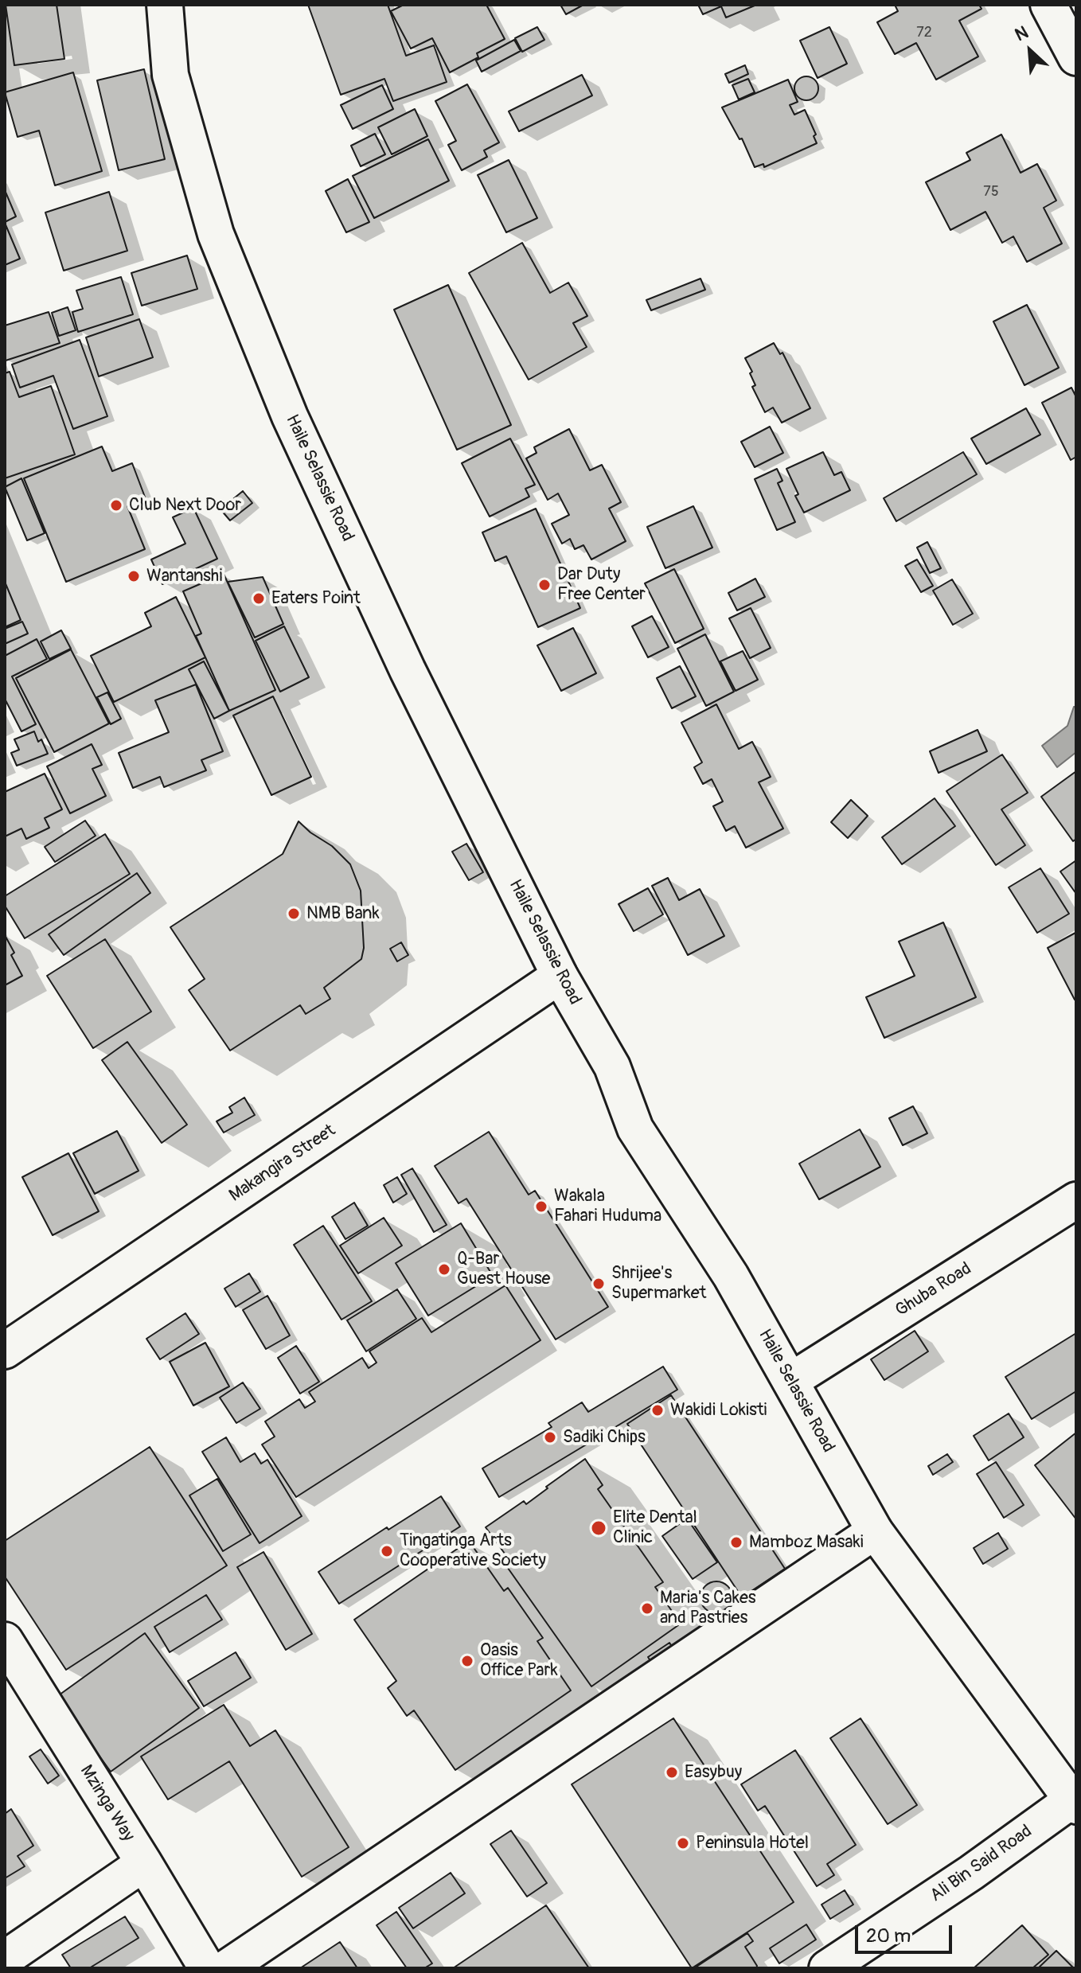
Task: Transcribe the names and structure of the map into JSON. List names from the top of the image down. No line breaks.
{"streets":{"street":["Haile Selassie Road","Makangira Street","Ghuba Road","Mzinga Way","Ali Bin Said Road"]},"crossings":[["Haile Selassie Road","Makangira Street"],["Haile Selassie Road","Ghuba Road"],["Haile Selassie Road","Ali Bin Said Road"]],"places":["Club Next Door","Wantanshi","Dar Duty Free Center","Eaters Point","NMB Bank","Wakala Fahari Huduma","Q-Bar Guest House","Shrijee's Supermarket","Wakidi Lokisti","Sadiki Chips","Elite Dental Clinic","Mamboz Masaki","Tingatinga Arts Cooperative Society","Maria's Cakes and Pastries","Oasis Office Park","Easybuy","Peninsula Hotel"],"house_numbers":["72","75"],"scale_bar":"20 m","north":"top left"}
